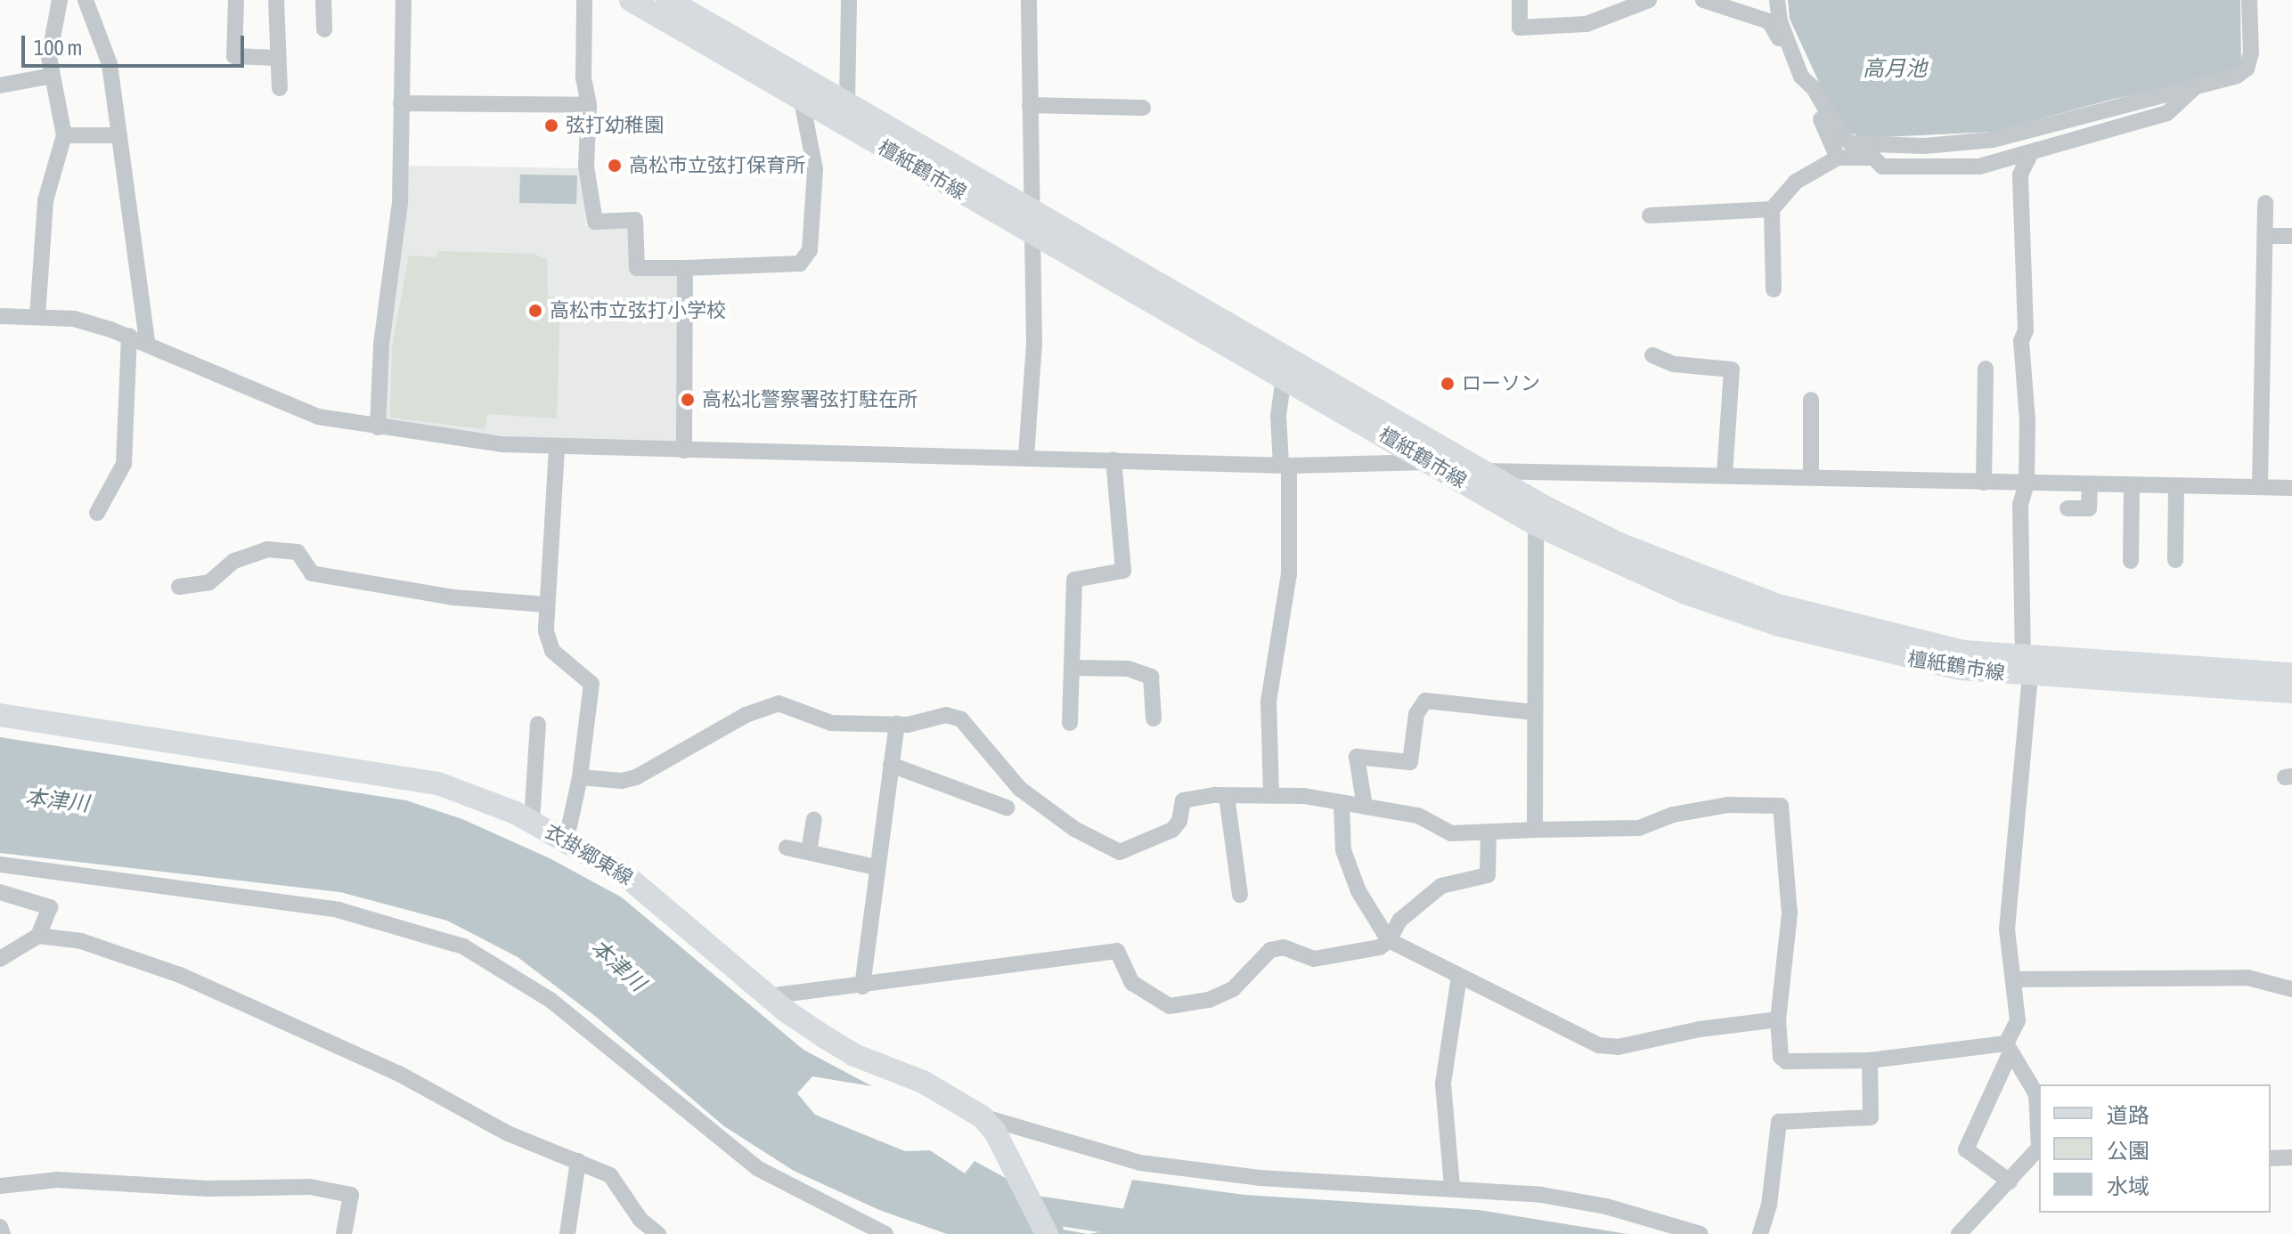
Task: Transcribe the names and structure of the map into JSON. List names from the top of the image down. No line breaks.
{"streets":{"main road":["檀紙鶴市線","衣掛郷東線"]},"water":["高月池","本津川"],"places":["弦打幼稚園","高松市立弦打保育所","高松市立弦打小学校","ローソン","高松北警察署弦打駐在所"],"legend":["道路","公園","水域"],"scale_bar":"100 m"}
